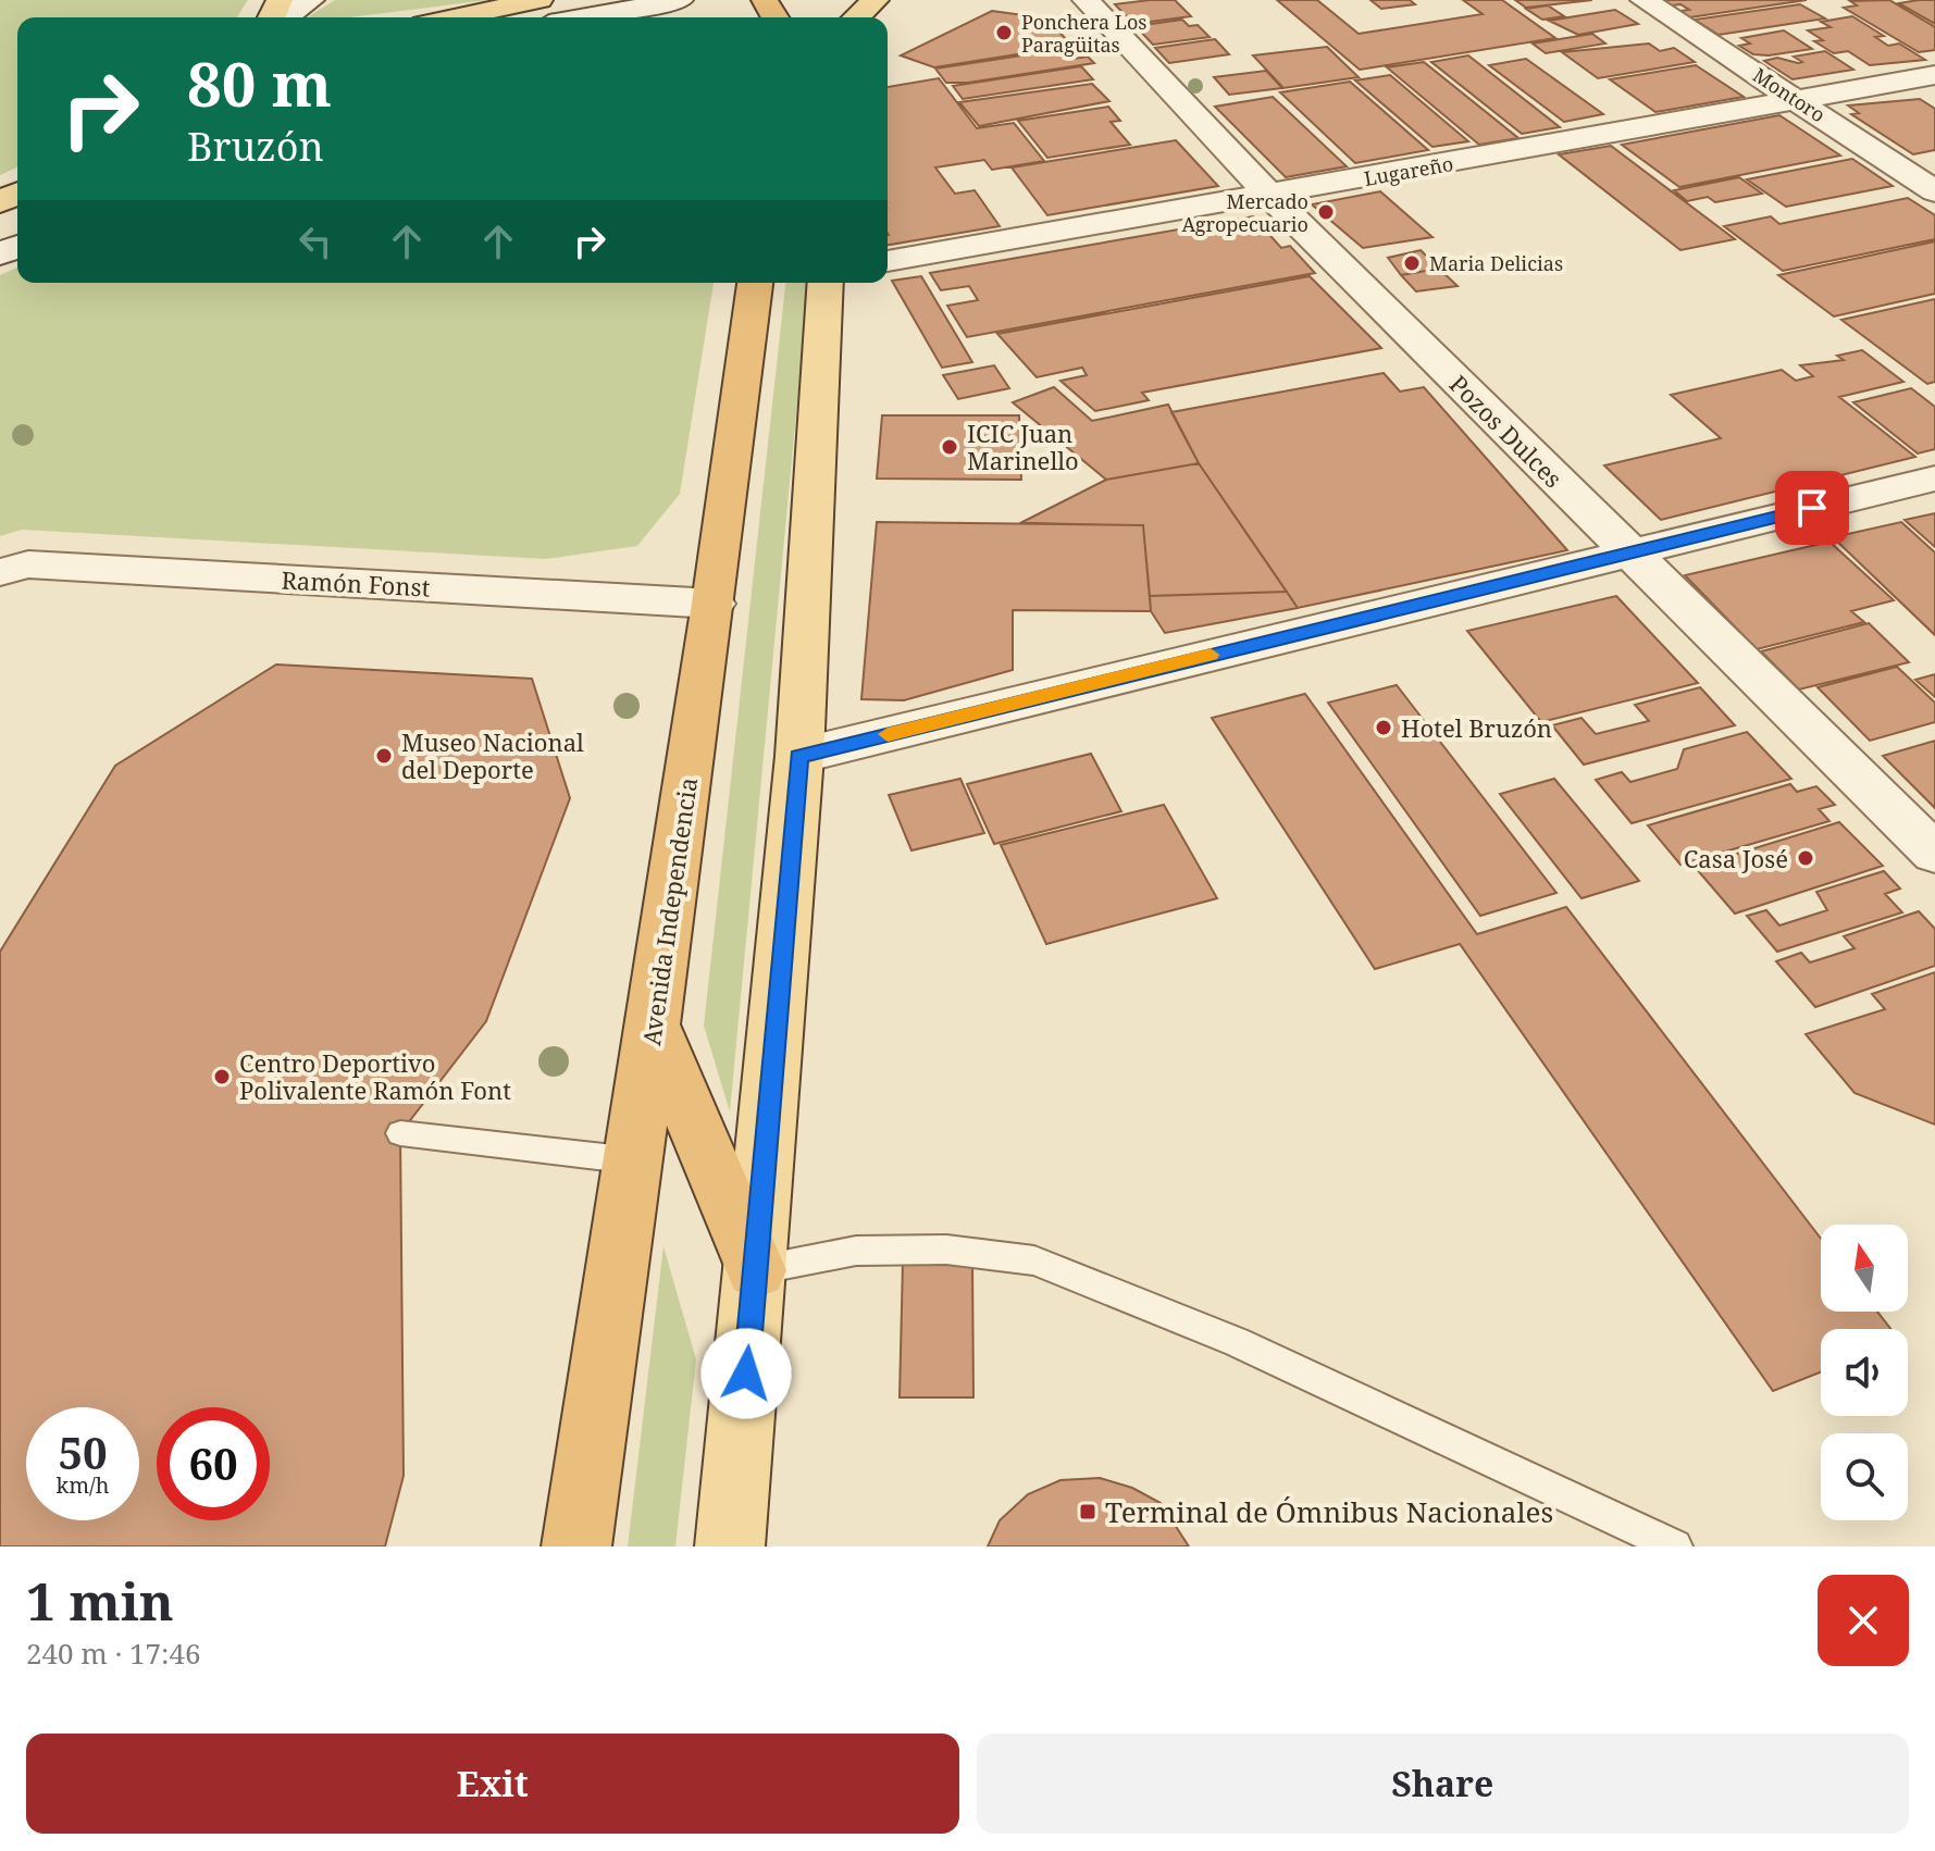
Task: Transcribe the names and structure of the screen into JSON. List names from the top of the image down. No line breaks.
{"streets":{"highway":["Avenida Independencia"],"street":["Montoro","Lugareño","Pozos Dulces","Ramón Fonst"]},"crossings":[["Montoro","Lugareño"],["Lugareño","Pozos Dulces"],["Ramón Fonst","Avenida Independencia"]],"places":{"other":["Ponchera Los Paragüitas","Mercado Agropecuario","Maria Delicias","ICIC Juan Marinello","Hotel Bruzón","Museo Nacional del Deporte","Casa José","Centro Deportivo Polivalente Ramón Font"],"transit":["Terminal de Ómnibus Nacionales"]},"north":"top","page":{"turn":["80 m","Bruzón"],"speed":"50 km/h","limit":"60","heading":["1 min","240 m · 17:46"],"buttons":["Exit","Share"]}}
